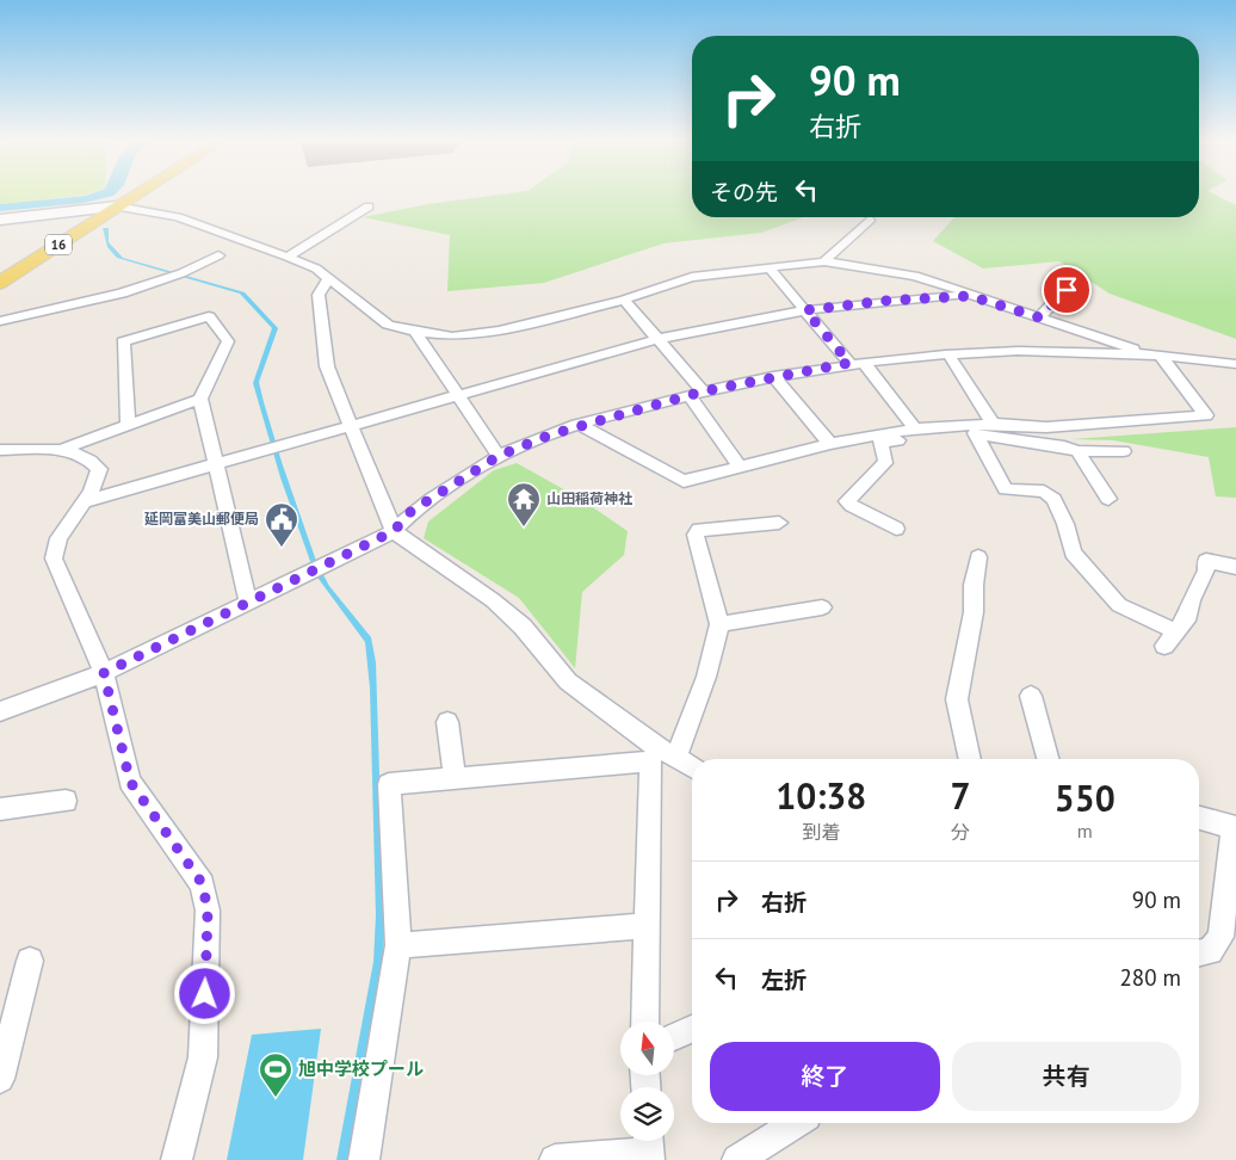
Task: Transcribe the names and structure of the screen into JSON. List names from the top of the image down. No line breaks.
{"streets":{"main road":["16"]},"places":{"temple":["山田稲荷神社"],"public building":["延岡富美山郵便局"],"sports":["旭中学校プール"]},"north":"top","page":{"turn":["90 m","右折"],"then":"その先","eta":["10:38","到着","7","分","550","m"],"list":[{"name":"右折","value":"90 m"},{"name":"左折","value":"280 m"}],"buttons":["終了","共有"]}}
